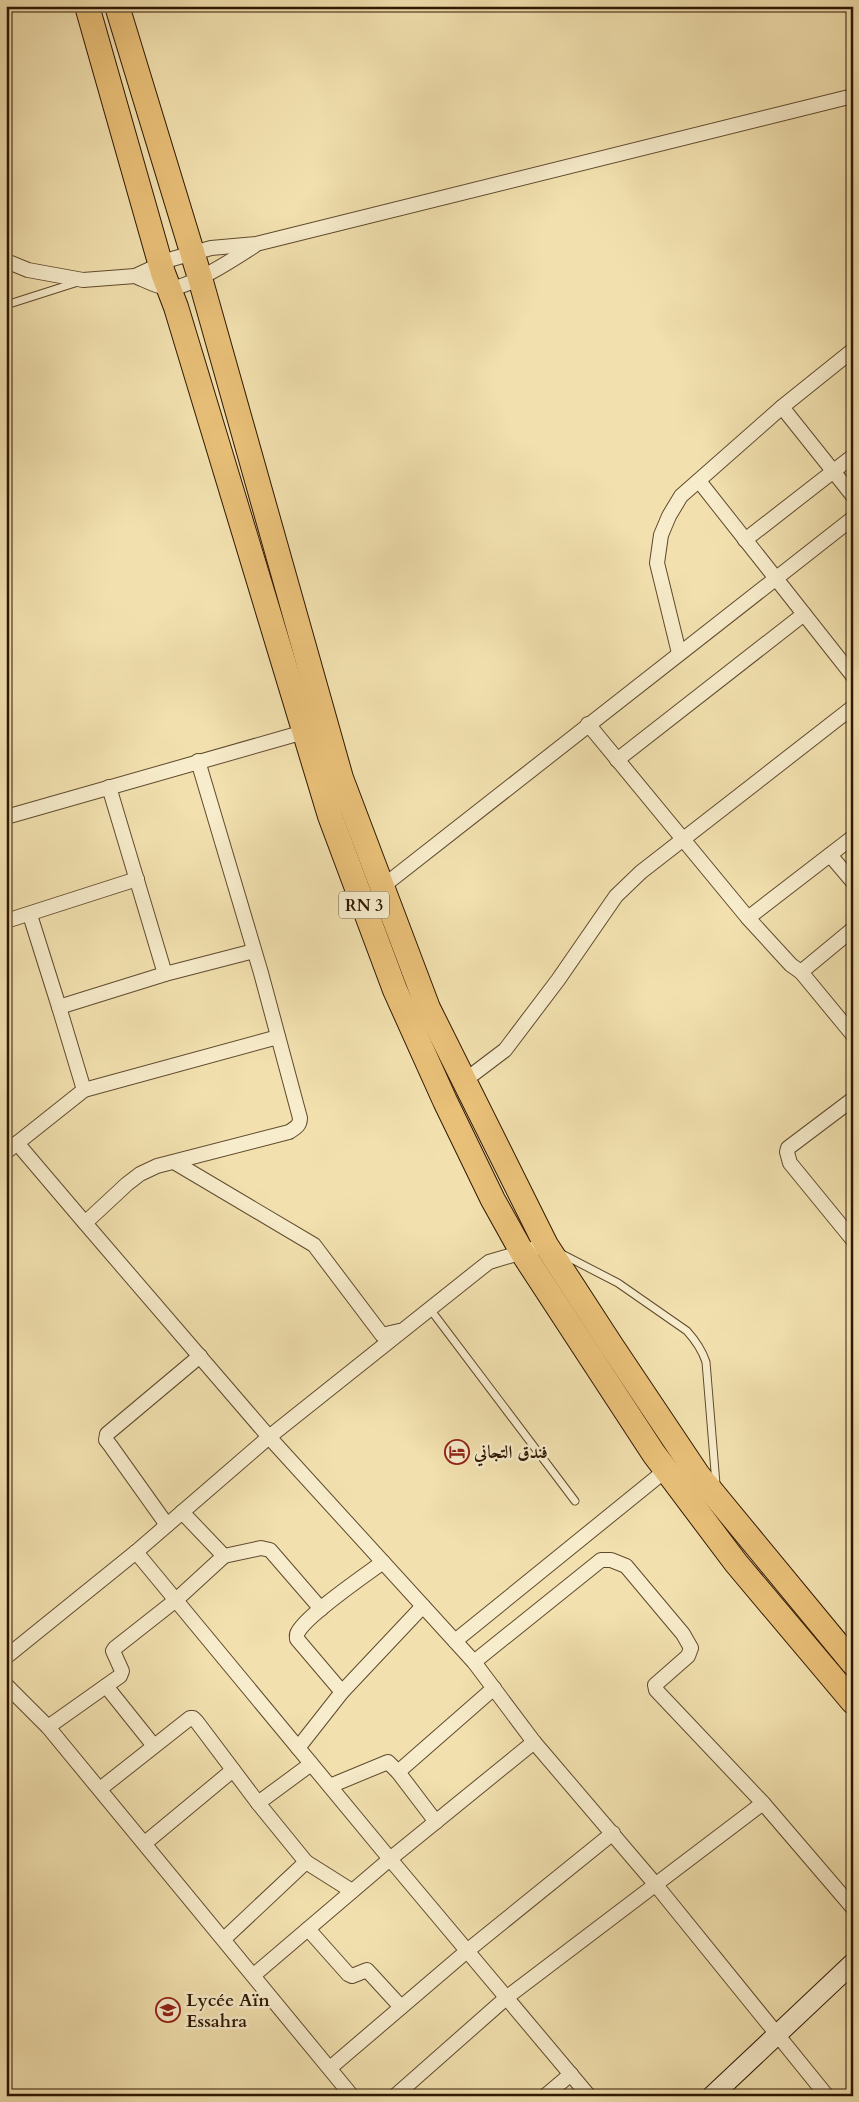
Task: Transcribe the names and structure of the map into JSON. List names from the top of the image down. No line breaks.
{"streets":{"highway":["RN 3"]},"places":{"hotel":["فندق التجاني"],"school or university":["Lycée Aïn Essahra"]}}
